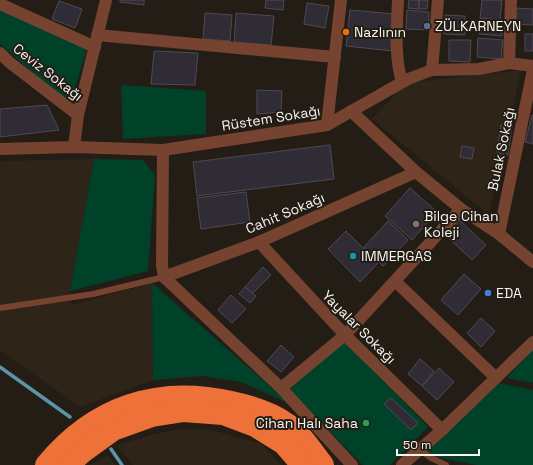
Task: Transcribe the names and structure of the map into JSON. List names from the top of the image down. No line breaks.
{"streets":{"street":["Ceviz Sokağı","Rüstem Sokağı","Bulak Sokağı","Cahit Sokağı","Yayalar Sokağı"]},"crossings":[["Cahit Sokağı","Yayalar Sokağı"]],"places":["ZÜLKARNEYN","Nazlının","Bilge Cihan Koleji","IMMERGAS","EDA","Cihan Halı Saha"],"scale_bar":"50 m"}
